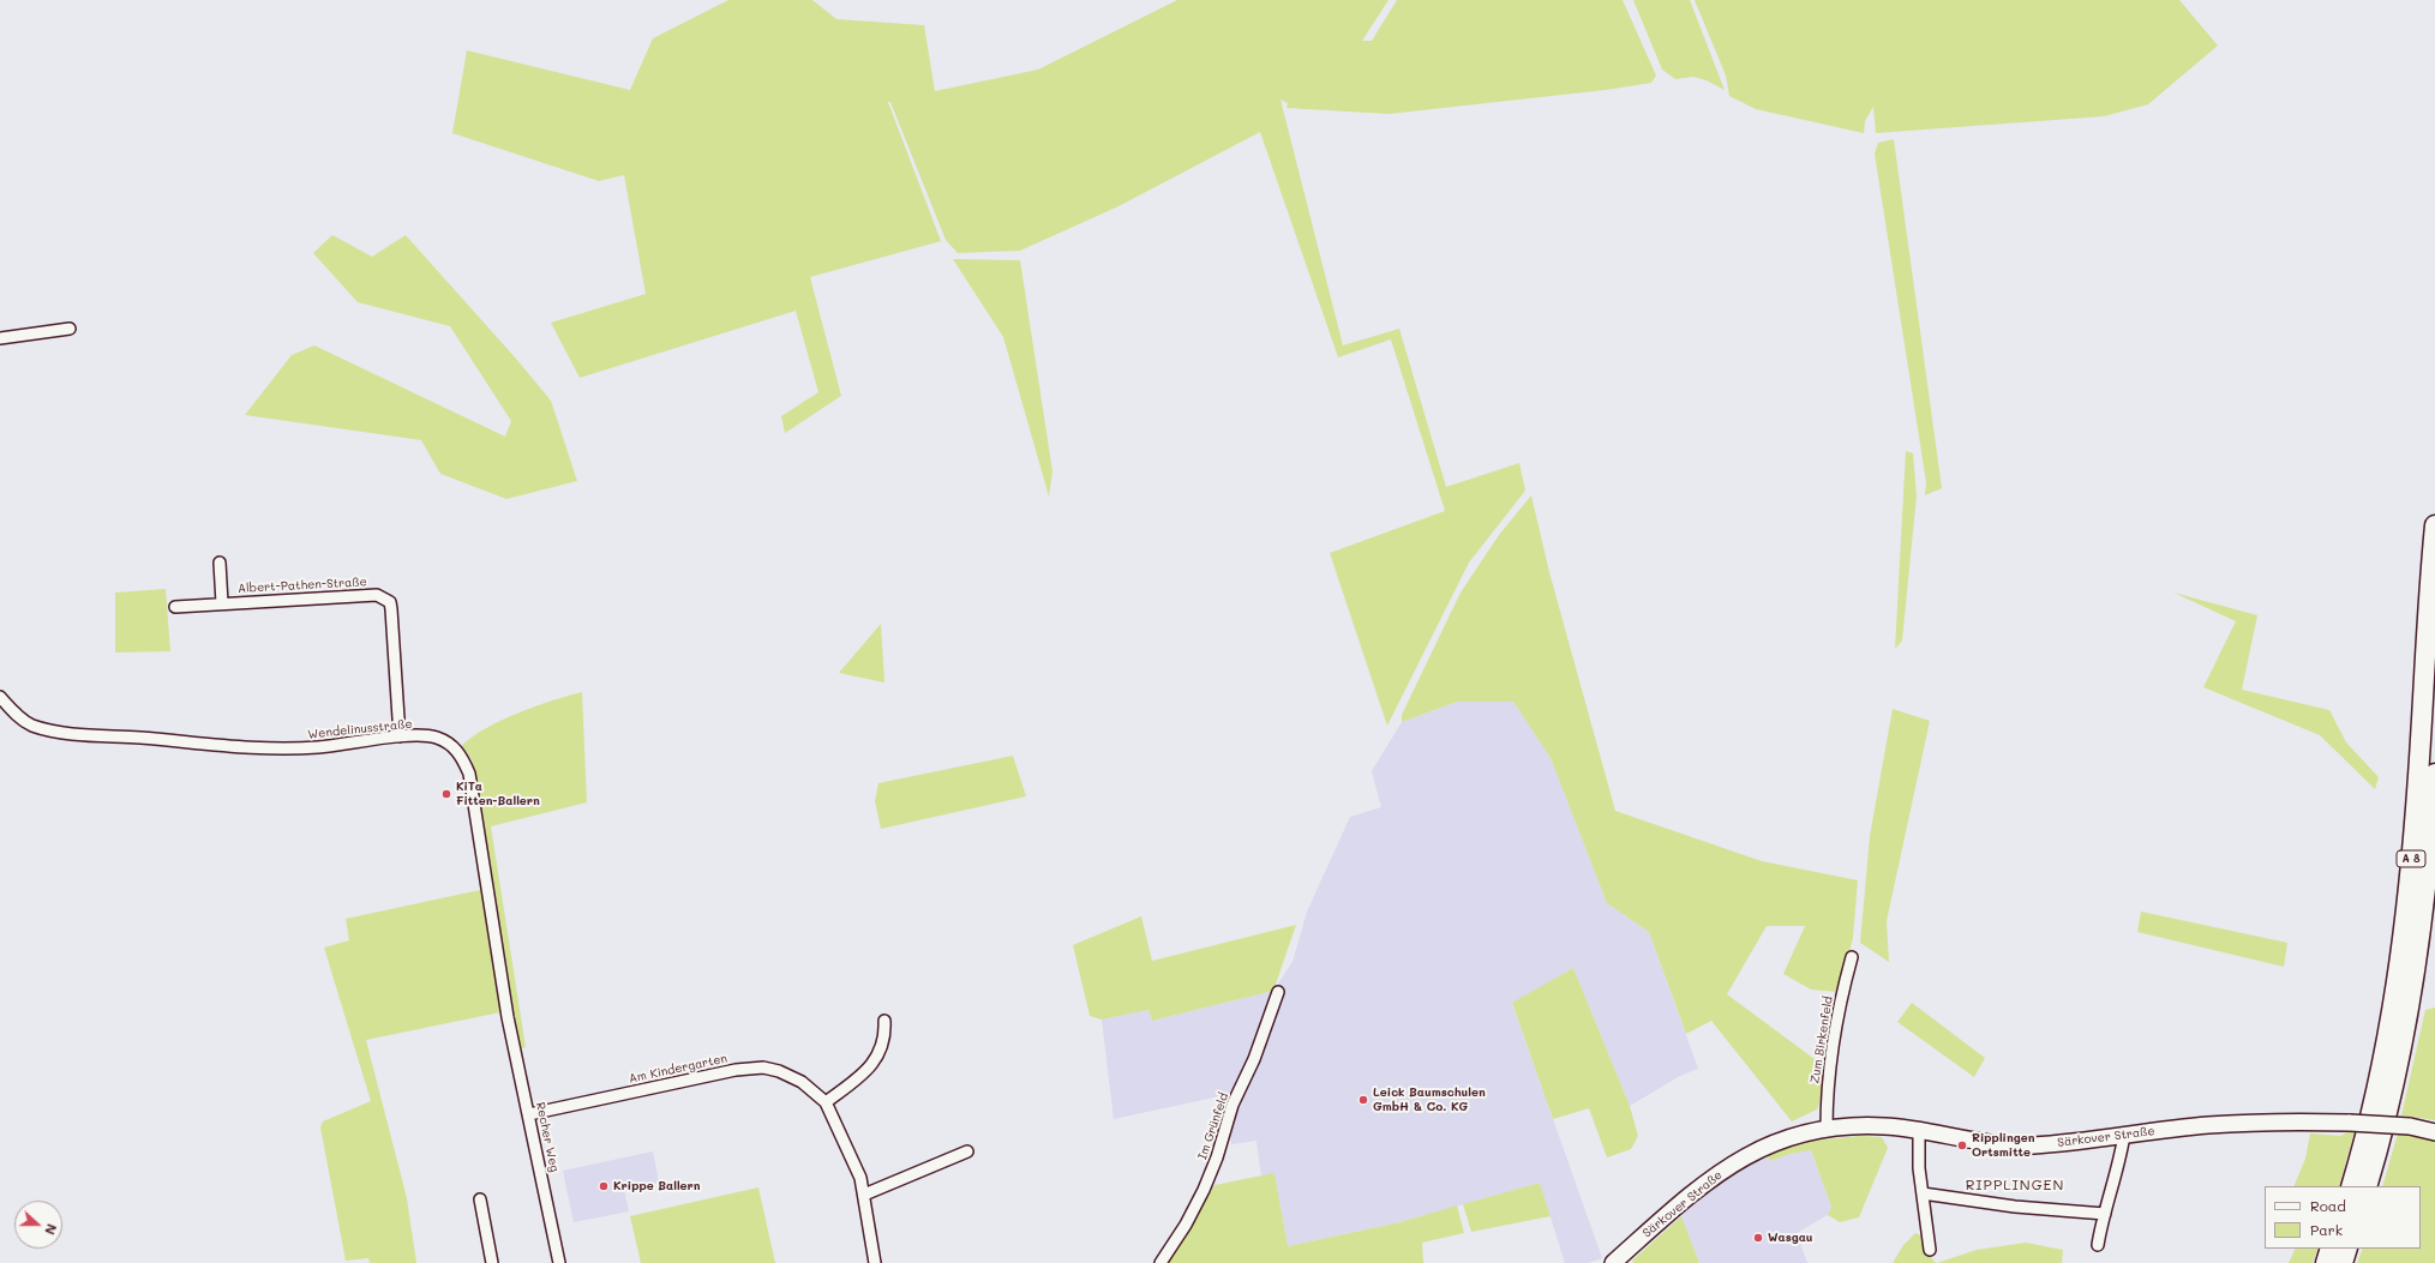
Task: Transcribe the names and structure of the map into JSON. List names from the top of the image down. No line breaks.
{"streets":{"highway":["A 8"],"main road":["Särkover Straße"],"street":["Albert-Pathen-Straße","Wendelinusstraße","Zum Birkenfeld","Am Kindergarten","Im Grünfeld","Recher Weg"]},"crossings":[["Albert-Pathen-Straße","Wendelinusstraße"],["Wendelinusstraße","Recher Weg"],["Zum Birkenfeld","Särkover Straße"],["Am Kindergarten","Recher Weg"]],"districts":["RIPPLINGEN"],"places":["KiTa Fitten-Ballern","Leick Baumschulen GmbH & Co. KG","Ripplingen Ortsmitte","Krippe Ballern","Wasgau"],"legend":["Road","Park"],"north":"right"}
